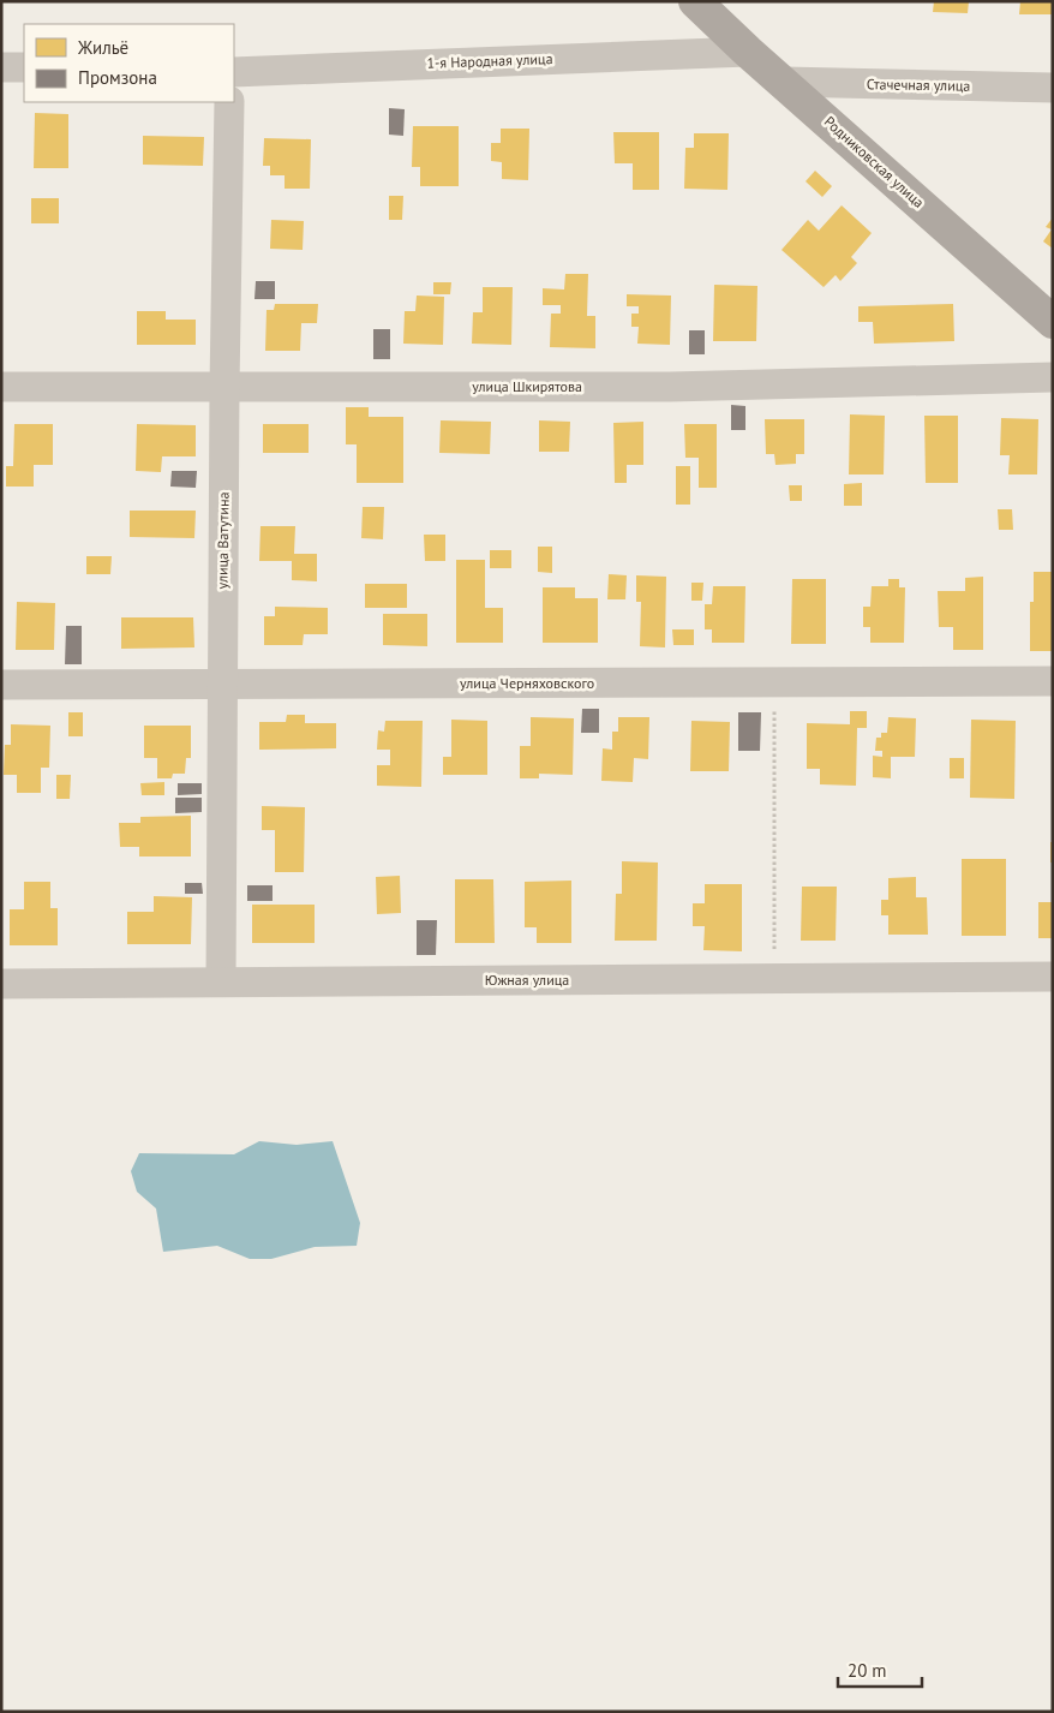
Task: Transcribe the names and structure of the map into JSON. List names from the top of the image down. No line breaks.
{"streets":{"main road":["Родниковская улица"],"street":["1-я Народная улица","Стачечная улица","улица Шкирятова","улица Ватутина","улица Черняховского","Южная улица"]},"crossings":[["1-я Народная улица","Родниковская улица"],["Стачечная улица","Родниковская улица"],["улица Шкирятова","улица Ватутина"],["улица Ватутина","улица Черняховского"],["улица Ватутина","Южная улица"]],"legend":["Жильё","Промзона"],"scale_bar":"20 m"}
